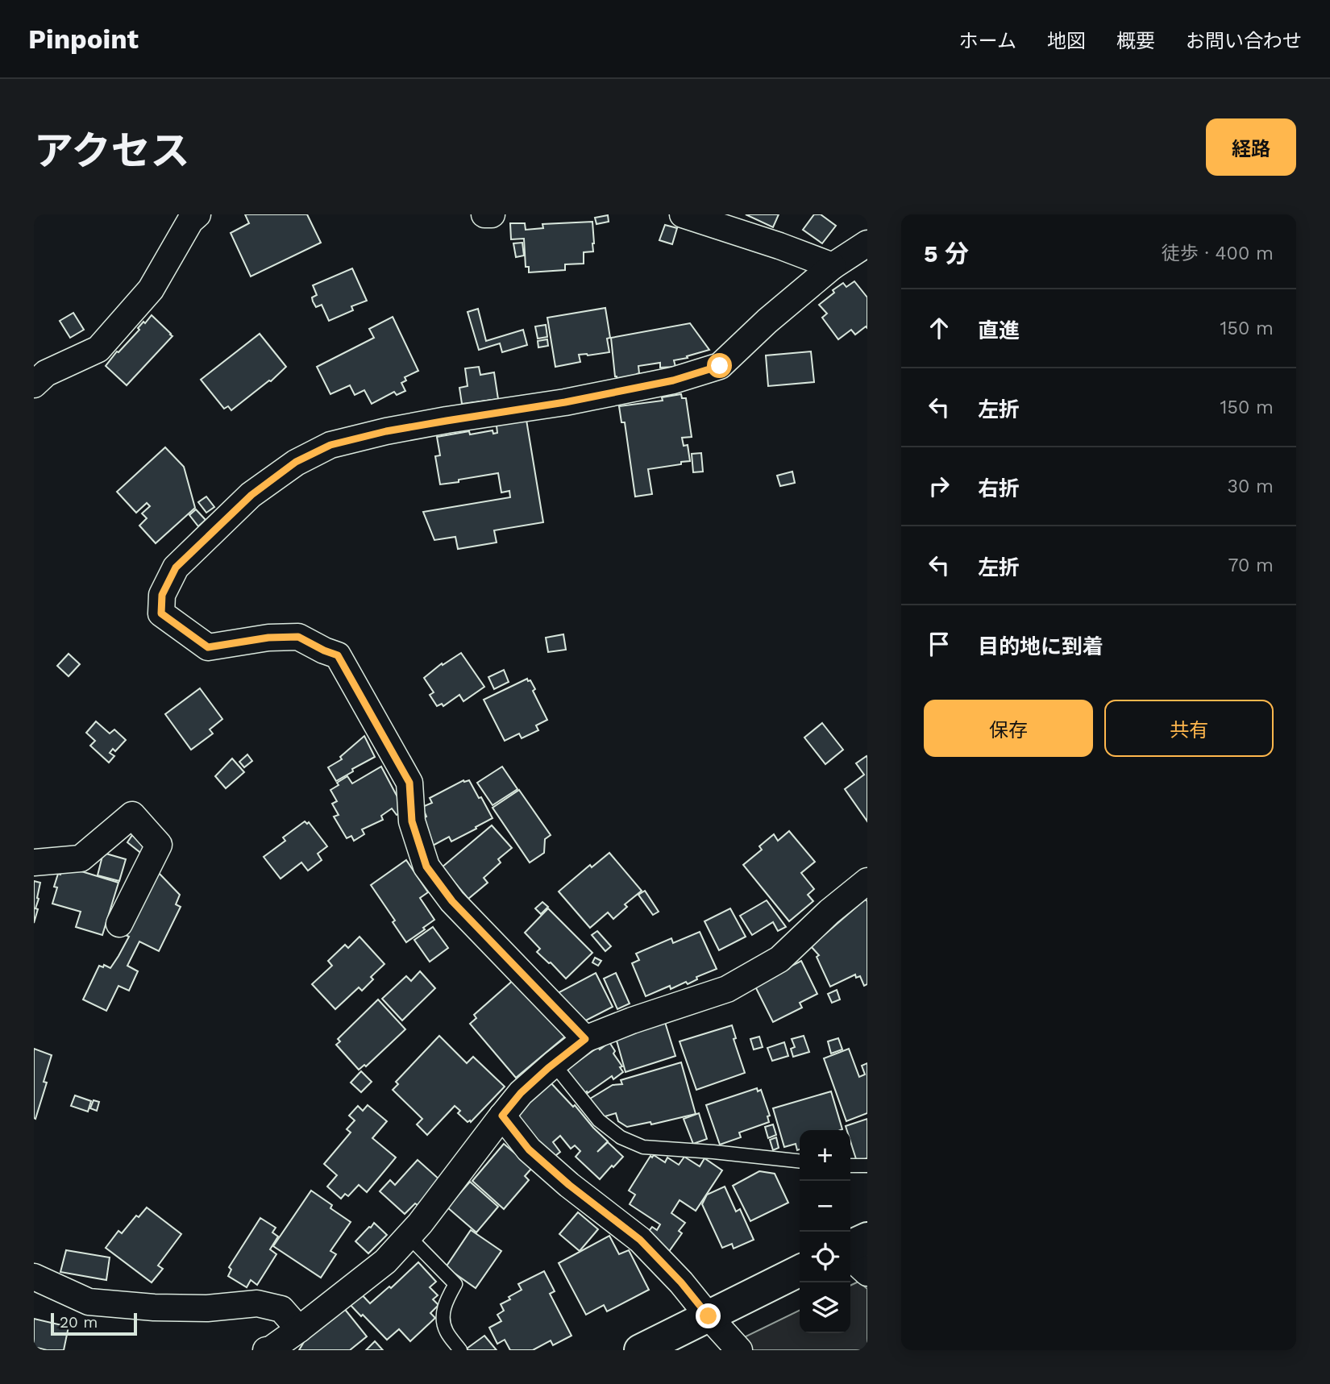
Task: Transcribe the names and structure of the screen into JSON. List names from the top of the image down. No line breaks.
{"scale_bar":"20 m","page":{"header":"Pinpoint","nav":["ホーム","地図","概要","お問い合わせ"],"title":"アクセス","buttons":["経路",["保存","共有"]],"heading":["5 分","徒歩 · 400 m"],"list":[["直進","150 m"],["左折","150 m"],["右折","30 m"],["左折","70 m"],"目的地に到着"],"map_buttons":["+","−"],"scale":"20 m"}}
